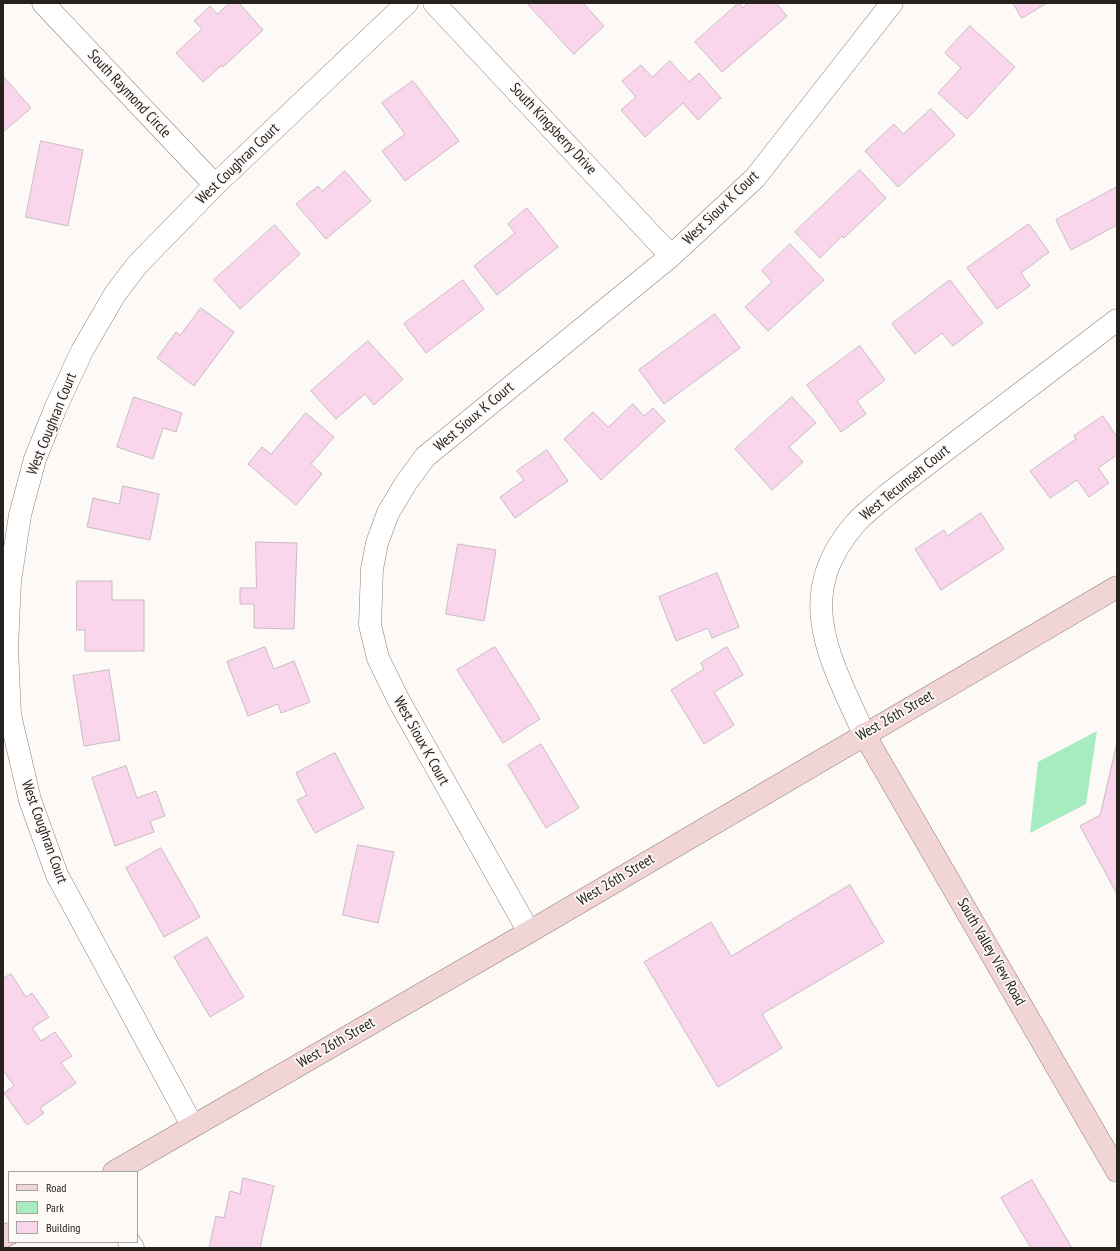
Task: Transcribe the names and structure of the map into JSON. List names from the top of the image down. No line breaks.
{"streets":{"main road":["West 26th Street","South Valley View Road"],"street":["South Raymond Circle","South Kingsberry Drive","West Coughran Court","West Sioux K Court","West Tecumseh Court"]},"crossings":[["South Raymond Circle","West Coughran Court"],["South Kingsberry Drive","West Sioux K Court"],["West Coughran Court","West 26th Street"],["West Sioux K Court","West 26th Street"],["West Tecumseh Court","West 26th Street"],["West Tecumseh Court","South Valley View Road"],["West 26th Street","South Valley View Road"]],"legend":["Road","Park","Building"]}
